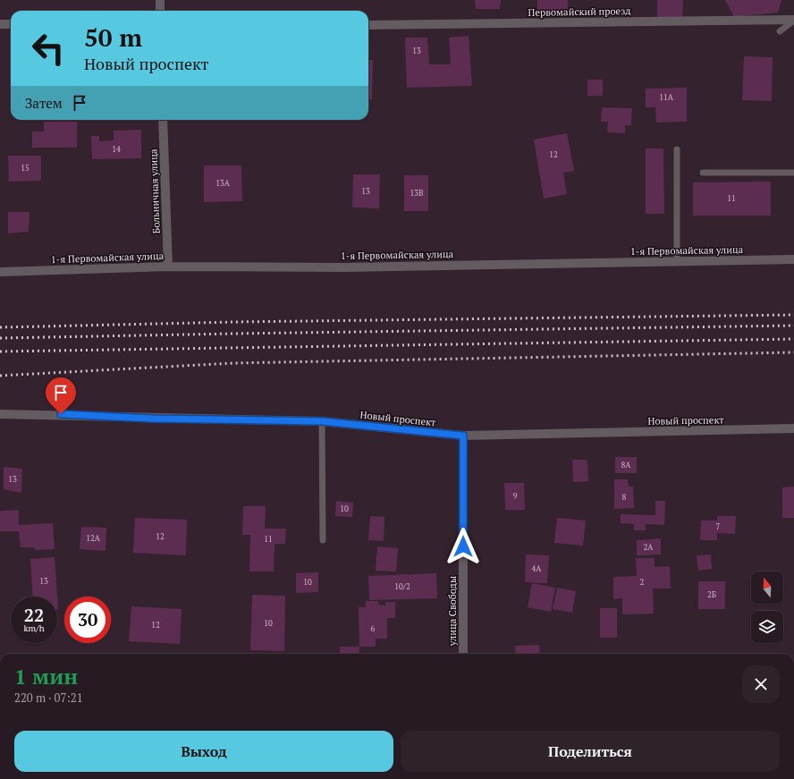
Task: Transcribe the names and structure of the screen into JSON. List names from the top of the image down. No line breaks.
{"streets":{"street":["Первомайский проезд","Больничная улица","1-я Первомайская улица","Новый проспект","улица Свободы"]},"crossings":[["Больничная улица","1-я Первомайская улица"],["Новый проспект","улица Свободы"]],"house_numbers":["13","11А","14","12","15","13А","13","13В","11","8А","13","9","8","10","7","12","12А","11","2А","4А","13","10","2","10/2","2Б","10","12","6"],"north":"top","page":{"turn":["50 m","Новый проспект"],"then":"Затем","speed":"22 km/h","limit":"30","heading":["1 мин","220 m · 07:21"],"buttons":["Выход","Поделиться"]}}
